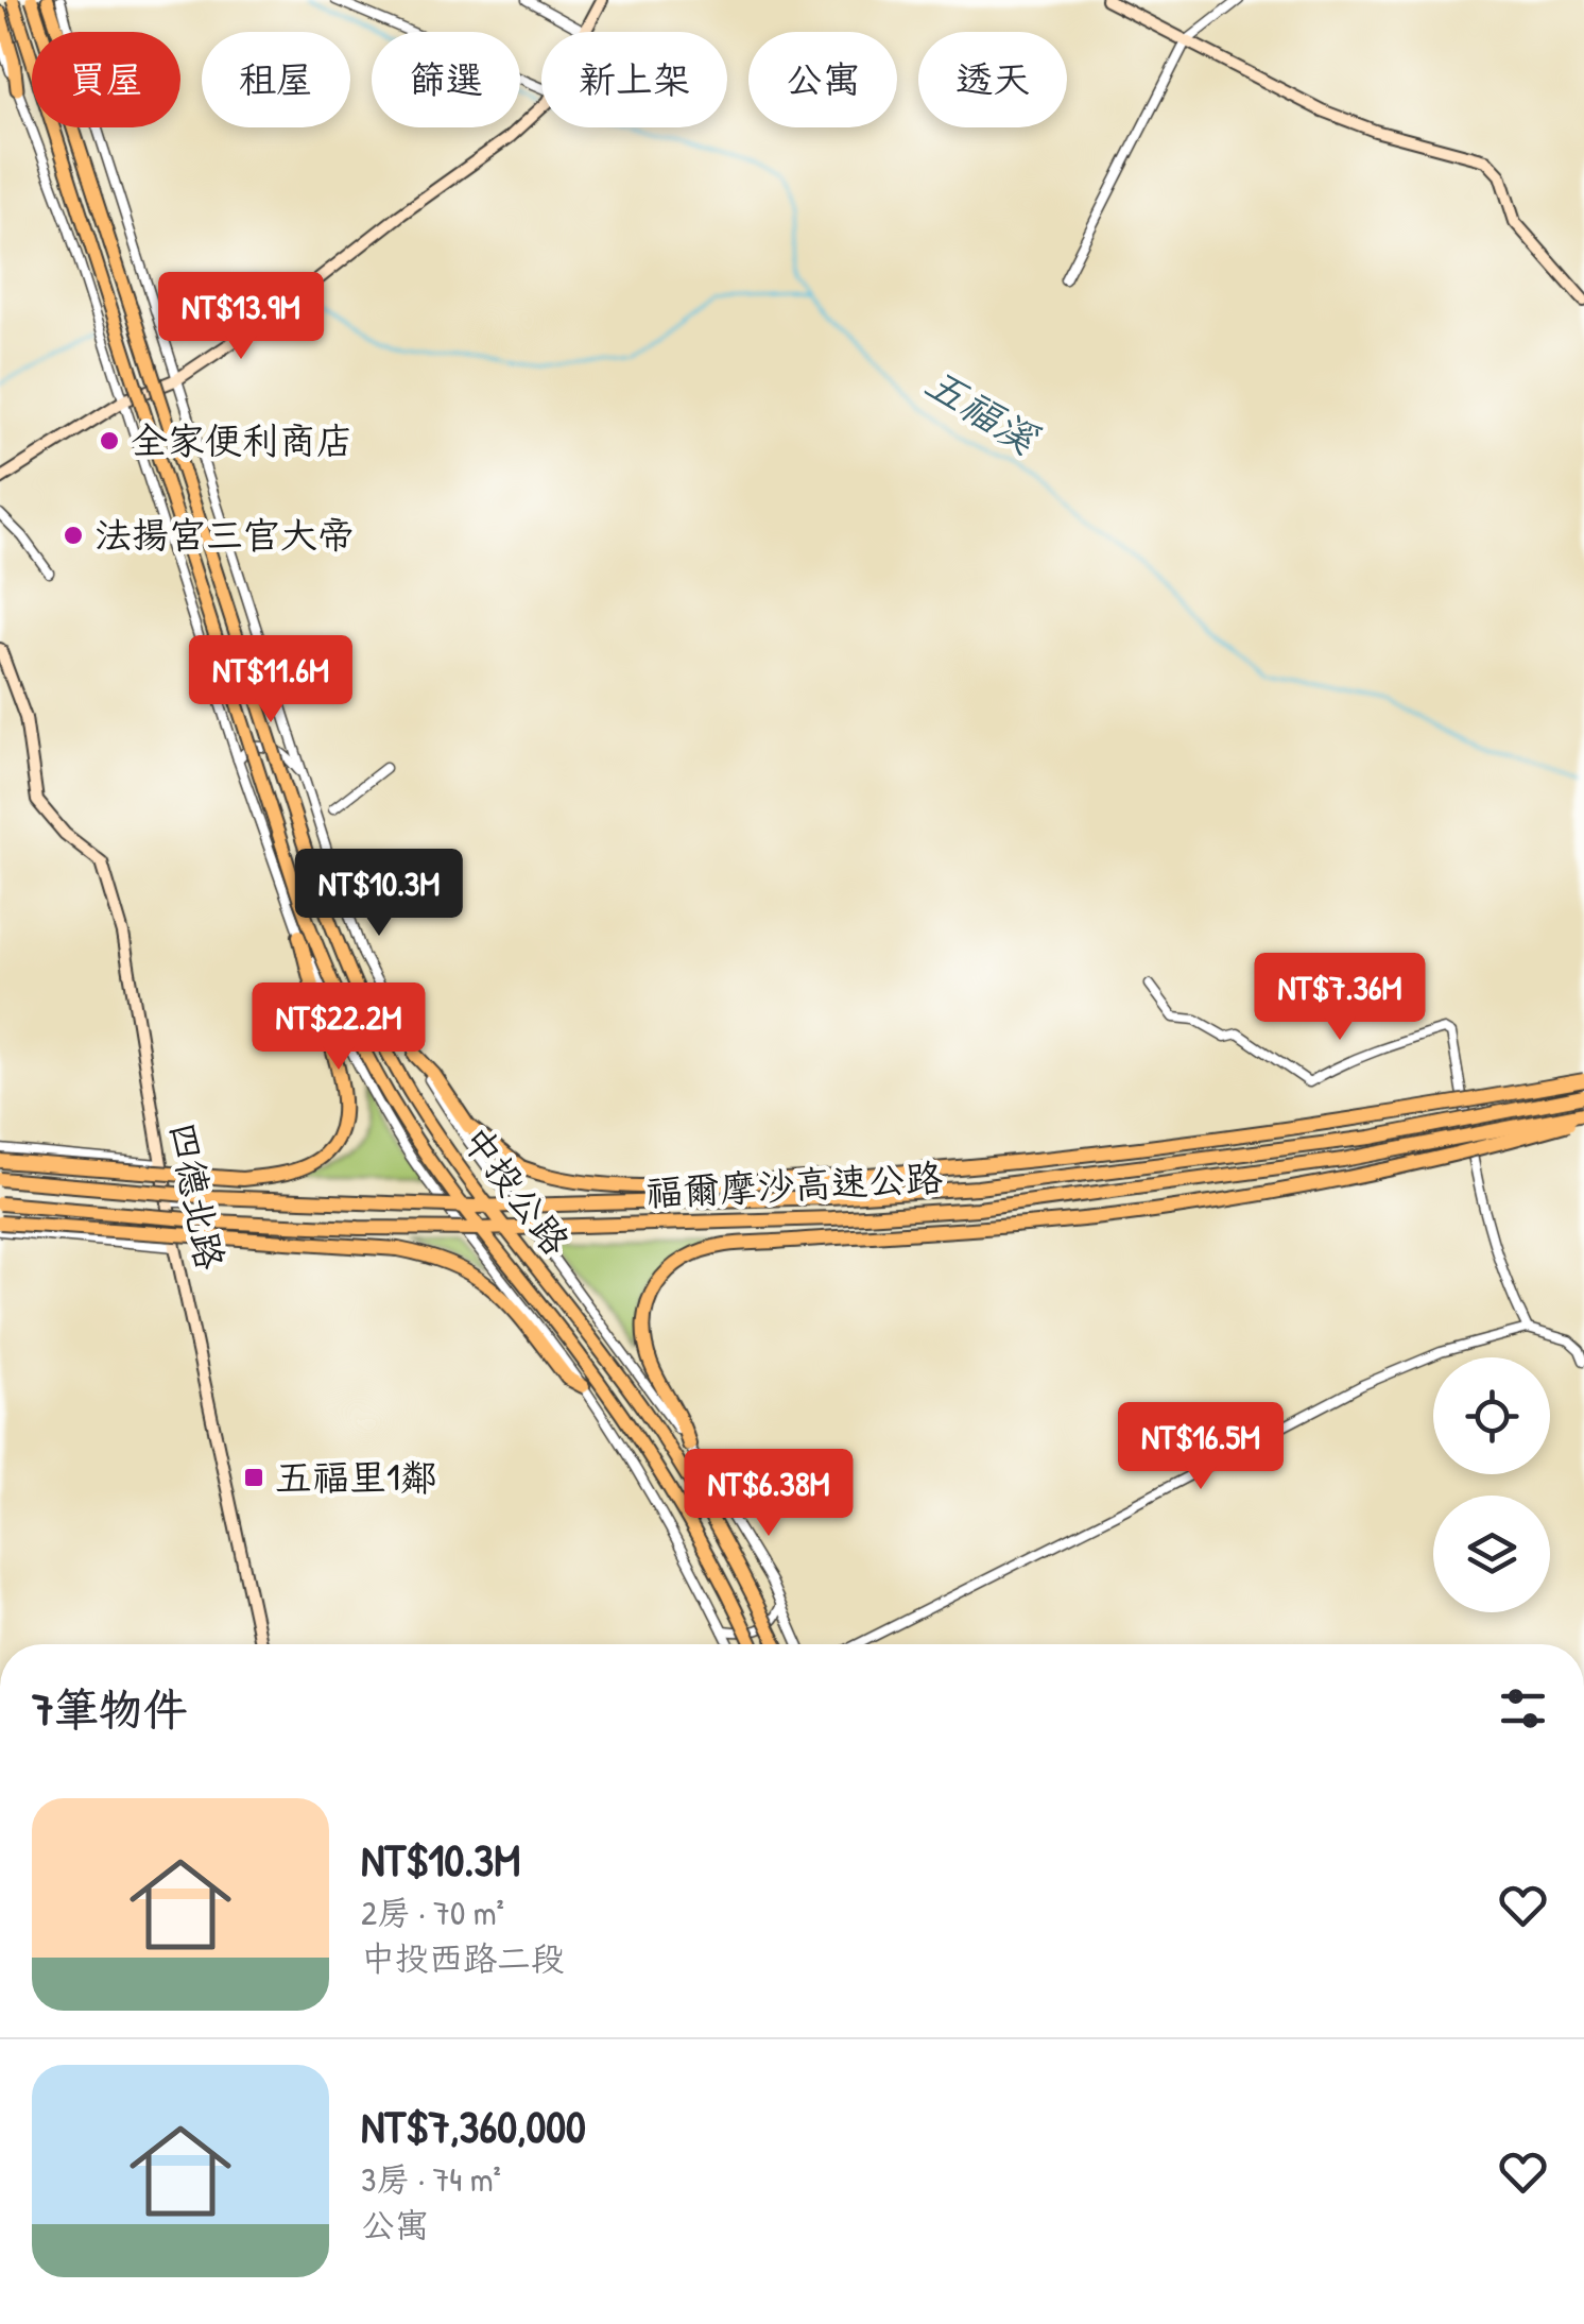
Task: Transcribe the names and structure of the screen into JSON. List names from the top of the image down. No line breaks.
{"streets":{"highway":["福爾摩沙高速公路"],"main road":["中投公路"],"street":["四德北路"]},"water":["五福溪"],"places":{"other":["全家便利商店","法揚宮三官大帝"],"transit":["五福里1鄰"]},"page":{"chip":["買屋","租屋","篩選","新上架","公寓","透天"],"price":["NT$13.9M","NT$11.6M","NT$10.3M","NT$7.36M","NT$22.2M","NT$16.5M","NT$6.38M"],"heading":"7筆物件","list":[{"name":"NT$10.3M","note":"2房 · 70 m² · 中投西路二段"},{"name":"NT$7,360,000","note":"3房 · 74 m² · 公寓"}]}}
